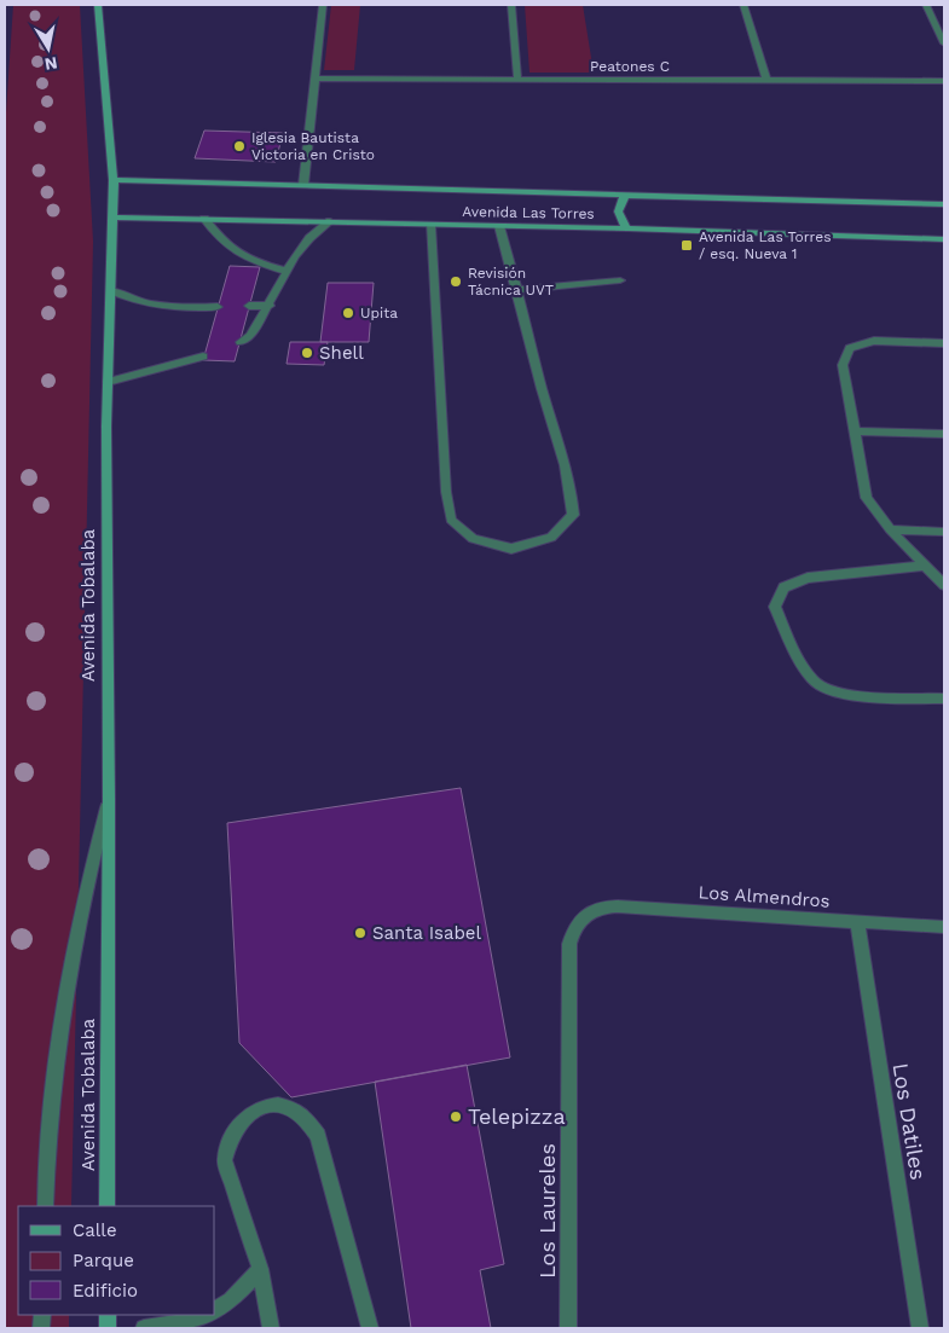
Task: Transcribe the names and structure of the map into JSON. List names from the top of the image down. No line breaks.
{"streets":{"main road":["Avenida Las Torres","Avenida Tobalaba"],"street":["Peatones C","Los Almendros","Los Datiles","Los Laureles"]},"crossings":[["Avenida Las Torres","Avenida Tobalaba"],["Los Almendros","Los Datiles"],["Los Almendros","Los Laureles"]],"places":{"other":["Iglesia Bautista Victoria en Cristo","Revisión Tácnica UVT","Upita","Shell","Santa Isabel","Telepizza"],"transit":["Avenida Las Torres / esq. Nueva 1"]},"legend":["Calle","Parque","Edificio"],"north":"bottom"}
